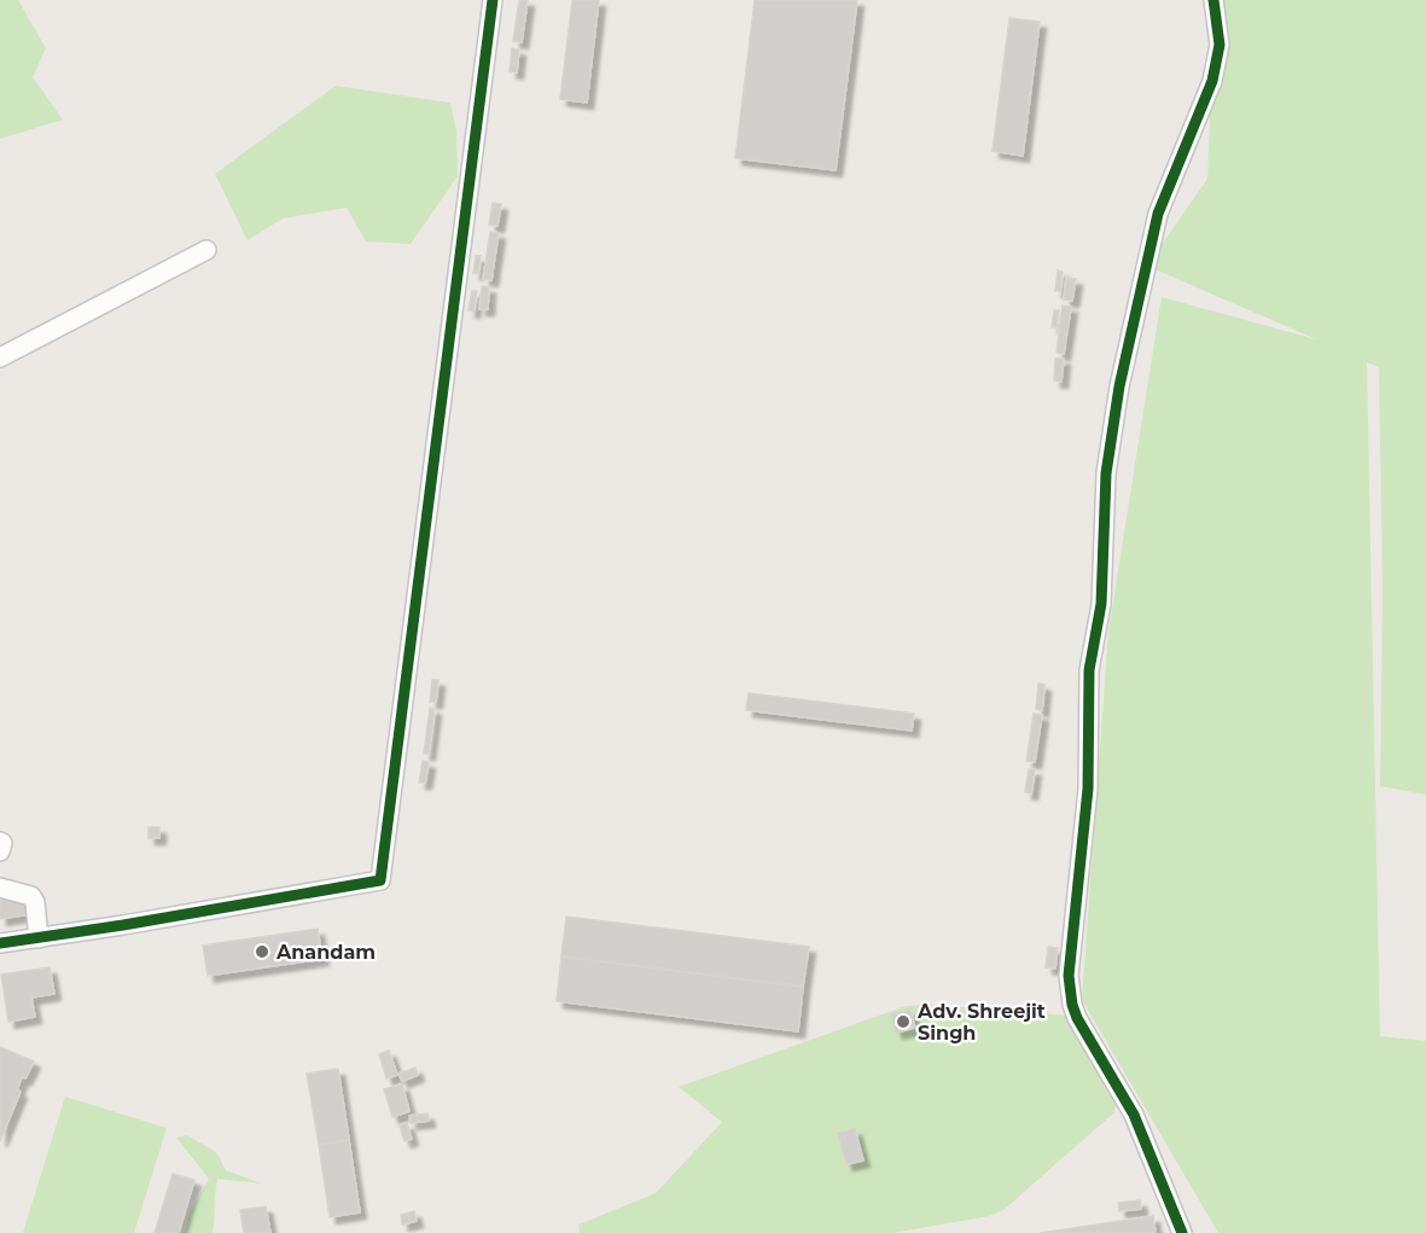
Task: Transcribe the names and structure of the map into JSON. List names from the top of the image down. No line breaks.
{"places":["Anandam","Adv. Shreejit Singh"]}
